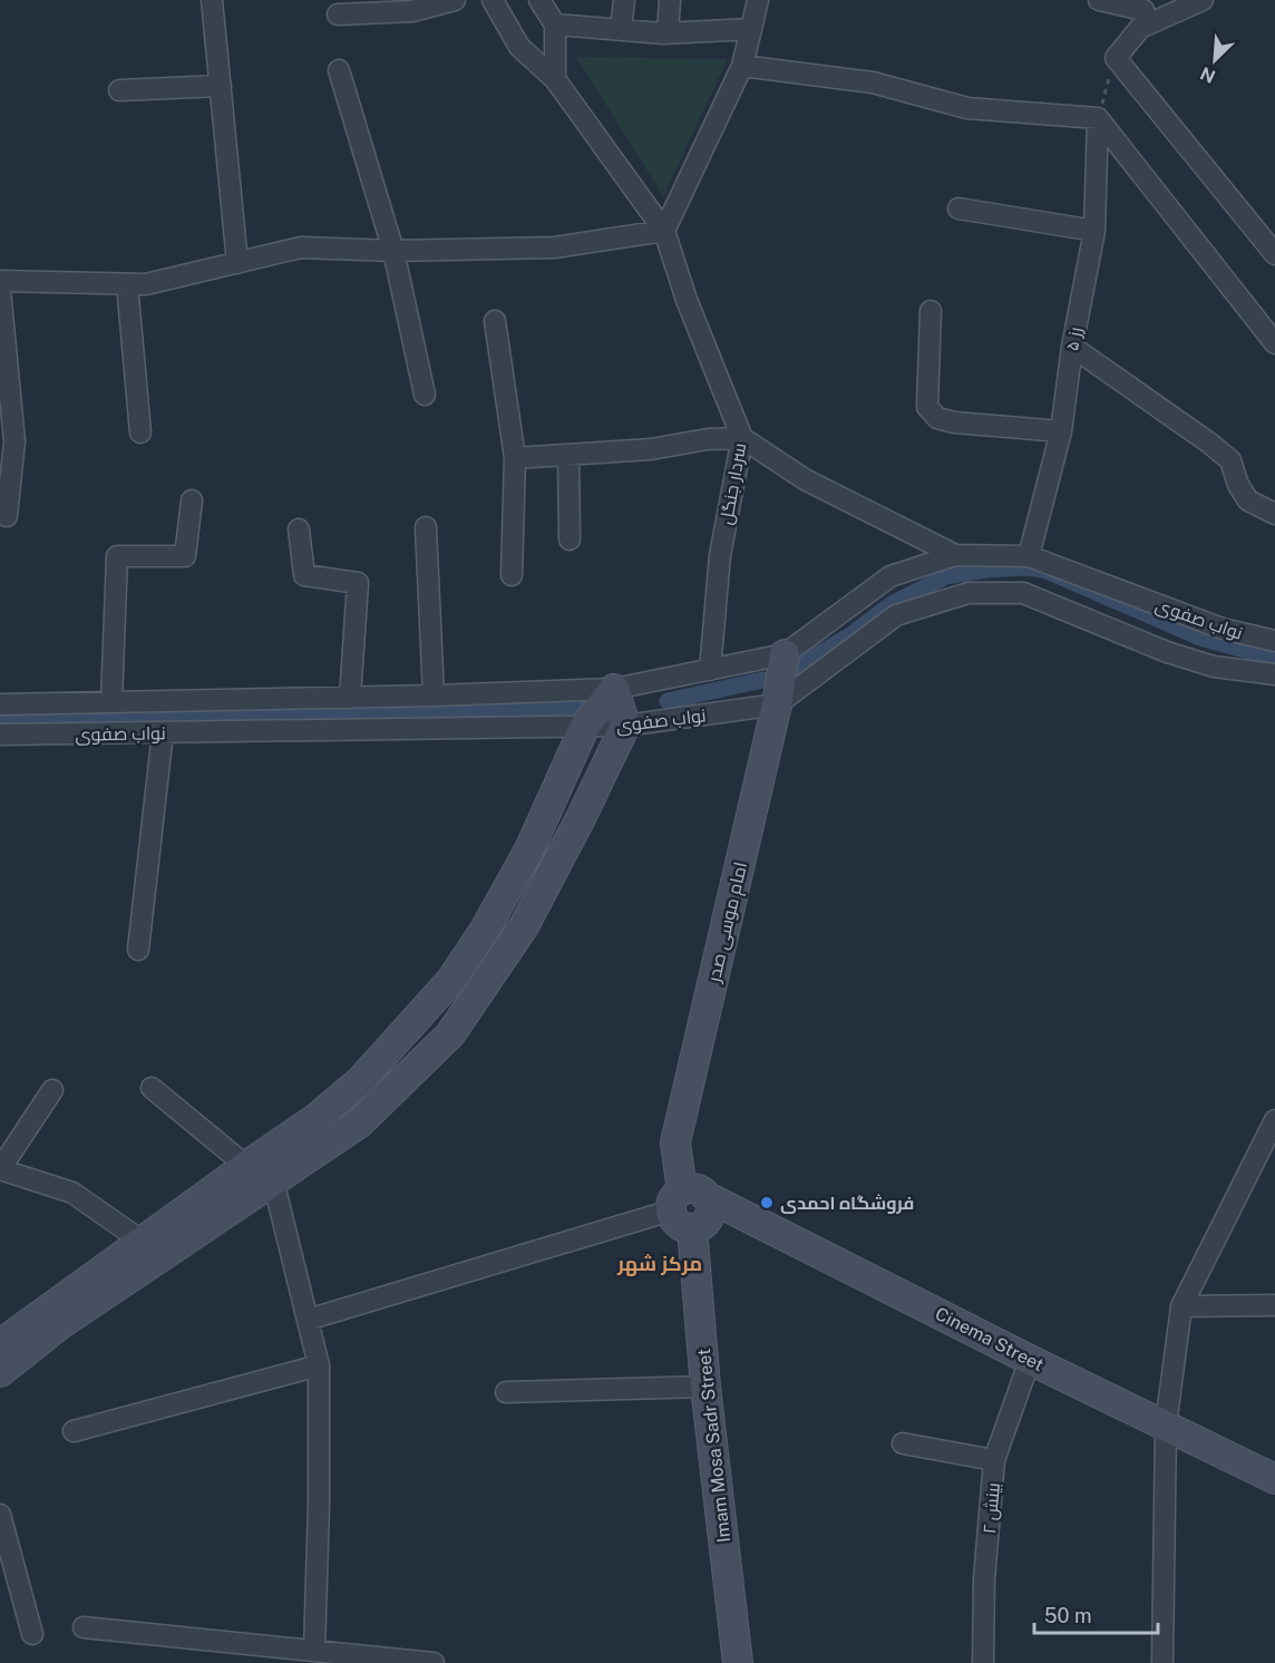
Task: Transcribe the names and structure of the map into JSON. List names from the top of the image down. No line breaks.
{"streets":{"street":["رز ۵","سردار جنگل","نواب صفوی","امام موسی صدر","Cinema Street","Imam Mosa Sadr Street","بینش ۲"]},"crossings":[["رز ۵","نواب صفوی"],["سردار جنگل","نواب صفوی"],["نواب صفوی","امام موسی صدر"],["امام موسی صدر","Cinema Street"],["امام موسی صدر","Imam Mosa Sadr Street"],["Cinema Street","Imam Mosa Sadr Street"],["Cinema Street","بینش ۲"]],"districts":["مرکز شهر"],"places":["فروشگاه احمدی"],"scale_bar":"50 m","north":"bottom left"}
